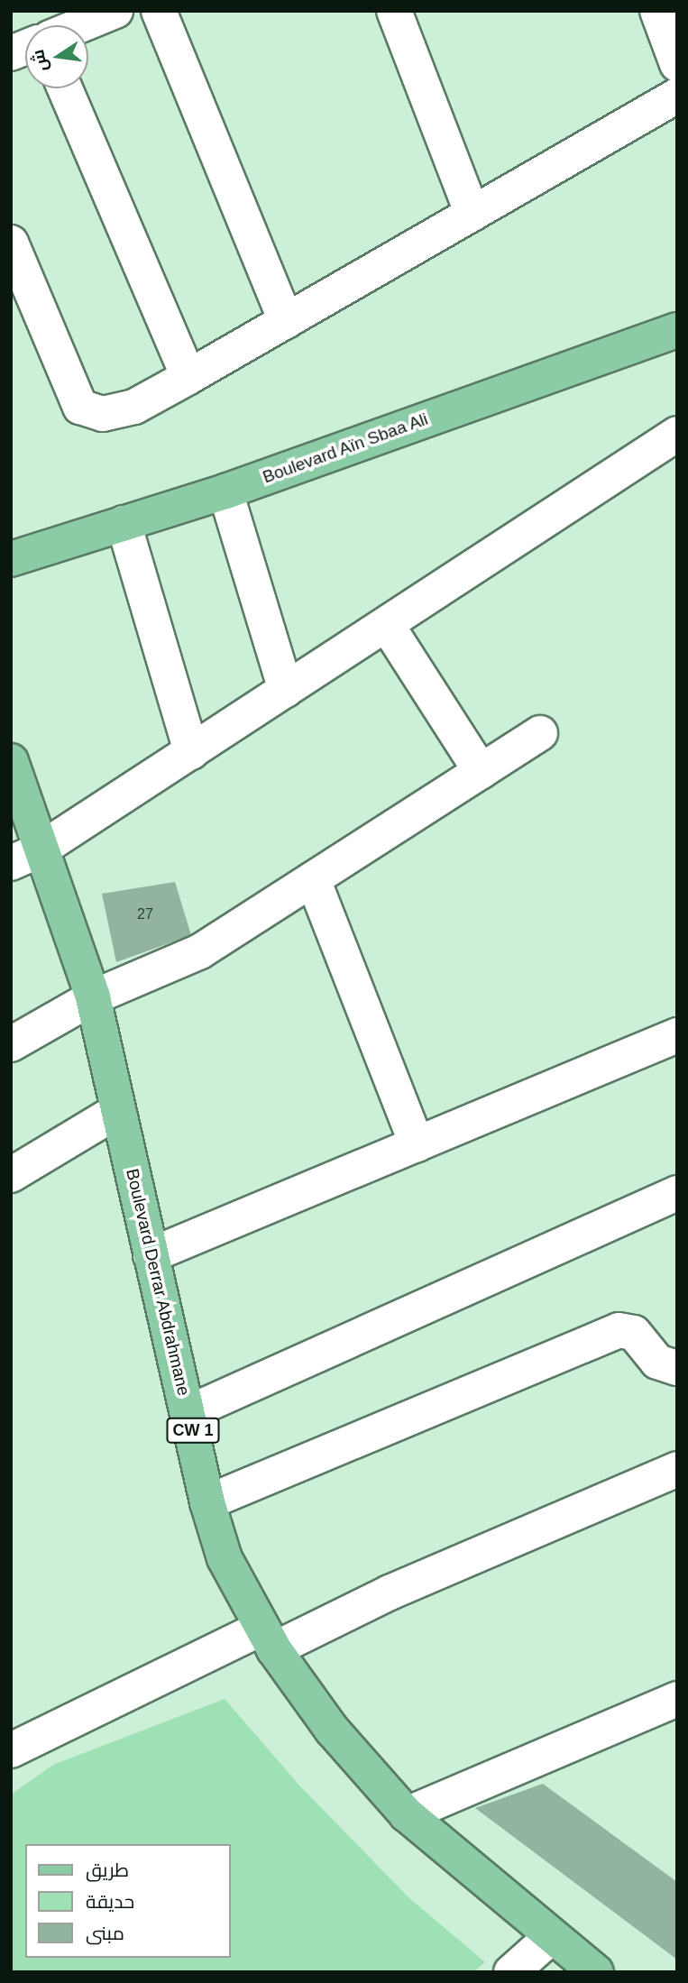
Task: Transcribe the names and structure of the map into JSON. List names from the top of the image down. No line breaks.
{"streets":{"main road":["Boulevard Aïn Sbaa Ali","Boulevard Derrar Abdrahmane","CW 1"]},"house_numbers":["27"],"legend":["طريق","حديقة","مبنى"],"north":"left"}
